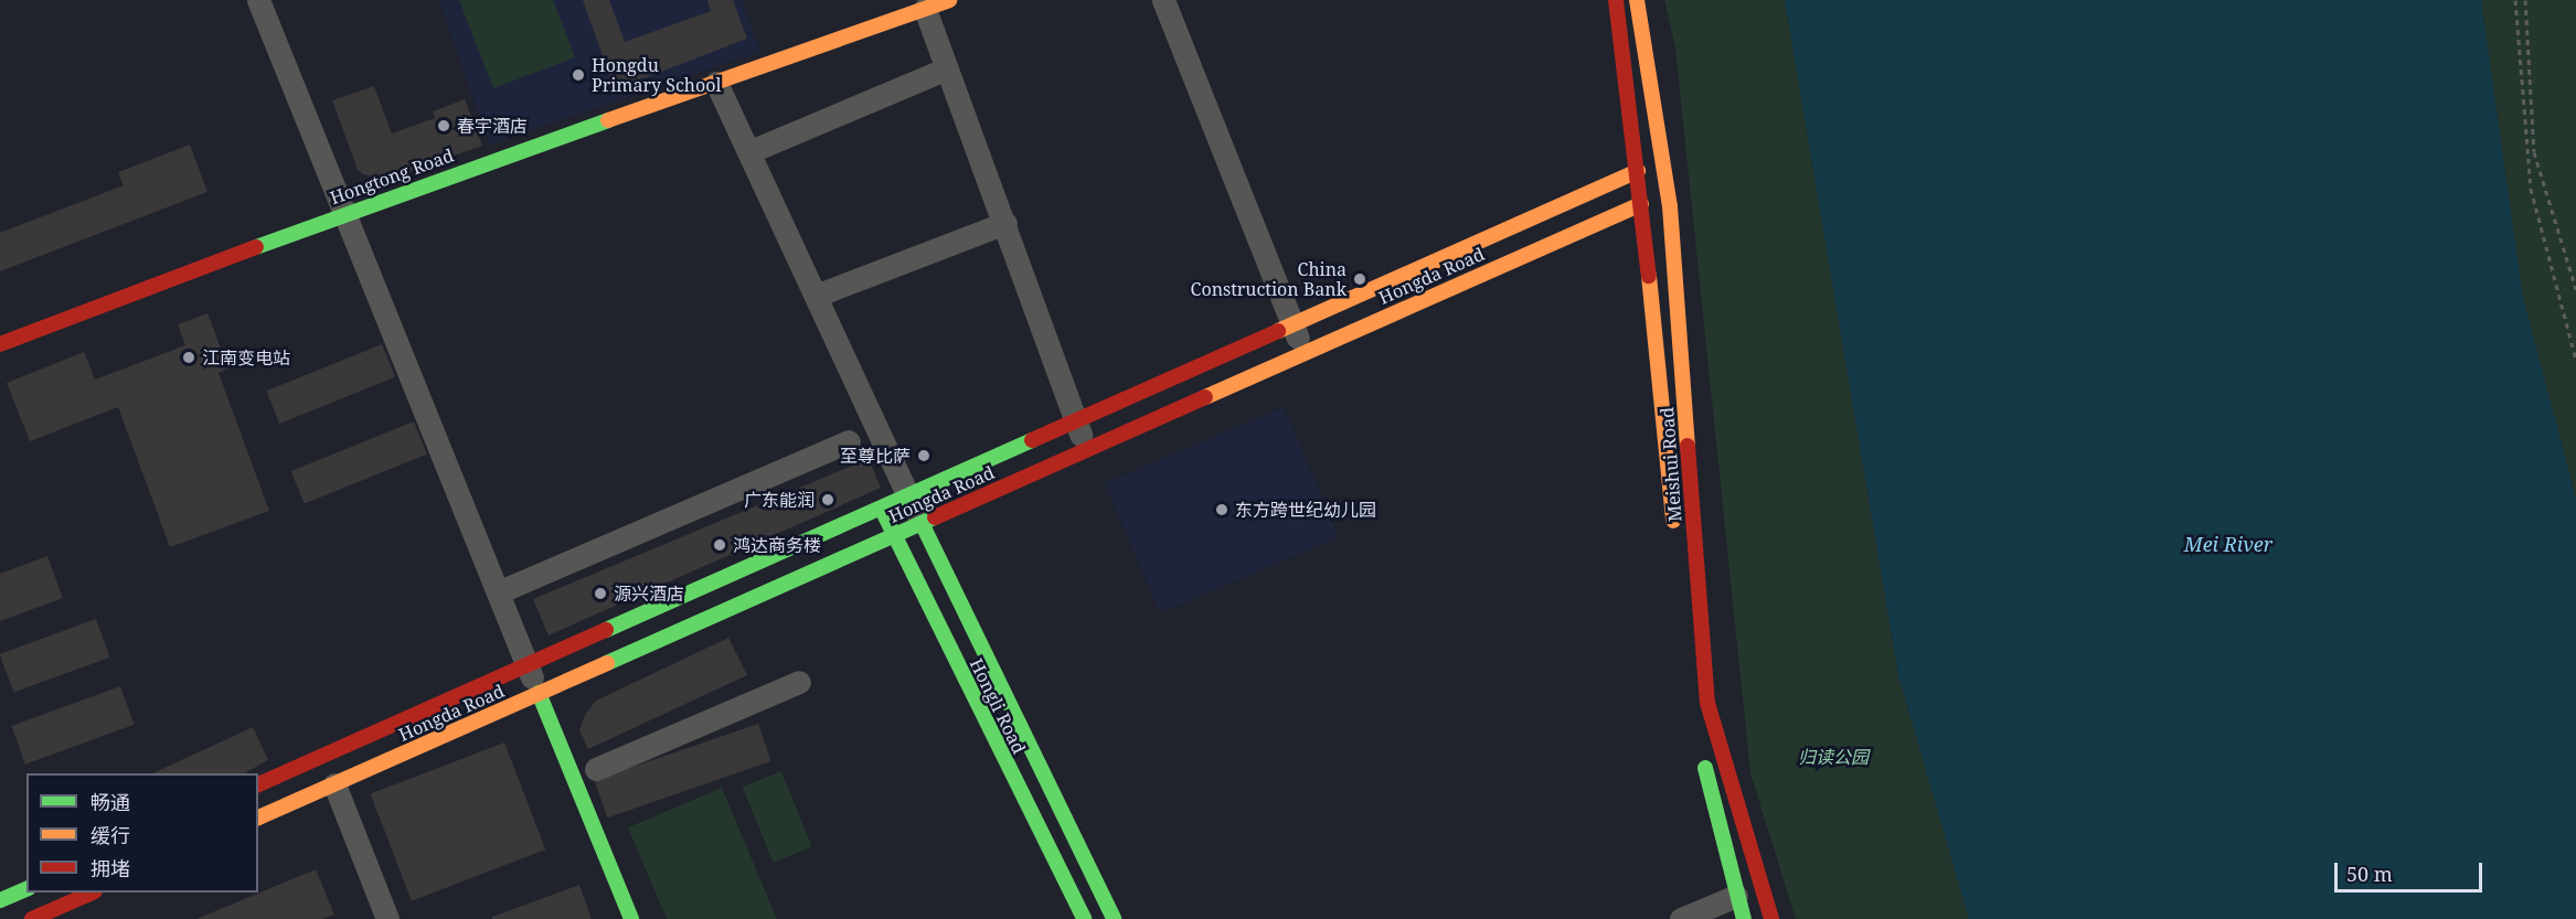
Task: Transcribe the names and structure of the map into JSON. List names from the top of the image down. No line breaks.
{"streets":{"street":["Hongtong Road","Hongda Road","Meishui Road","Hongli Road"]},"crossings":[["Hongda Road","Meishui Road"],["Hongda Road","Hongli Road"]],"water":["Mei River"],"parks":["归读公园"],"places":["Hongdu Primary School","春宇酒店","China Construction Bank","江南变电站","至尊比萨","广东能润","东方跨世纪幼儿园","鸿达商务楼","源兴酒店"],"legend":["畅通","缓行","拥堵"],"scale_bar":"50 m"}
